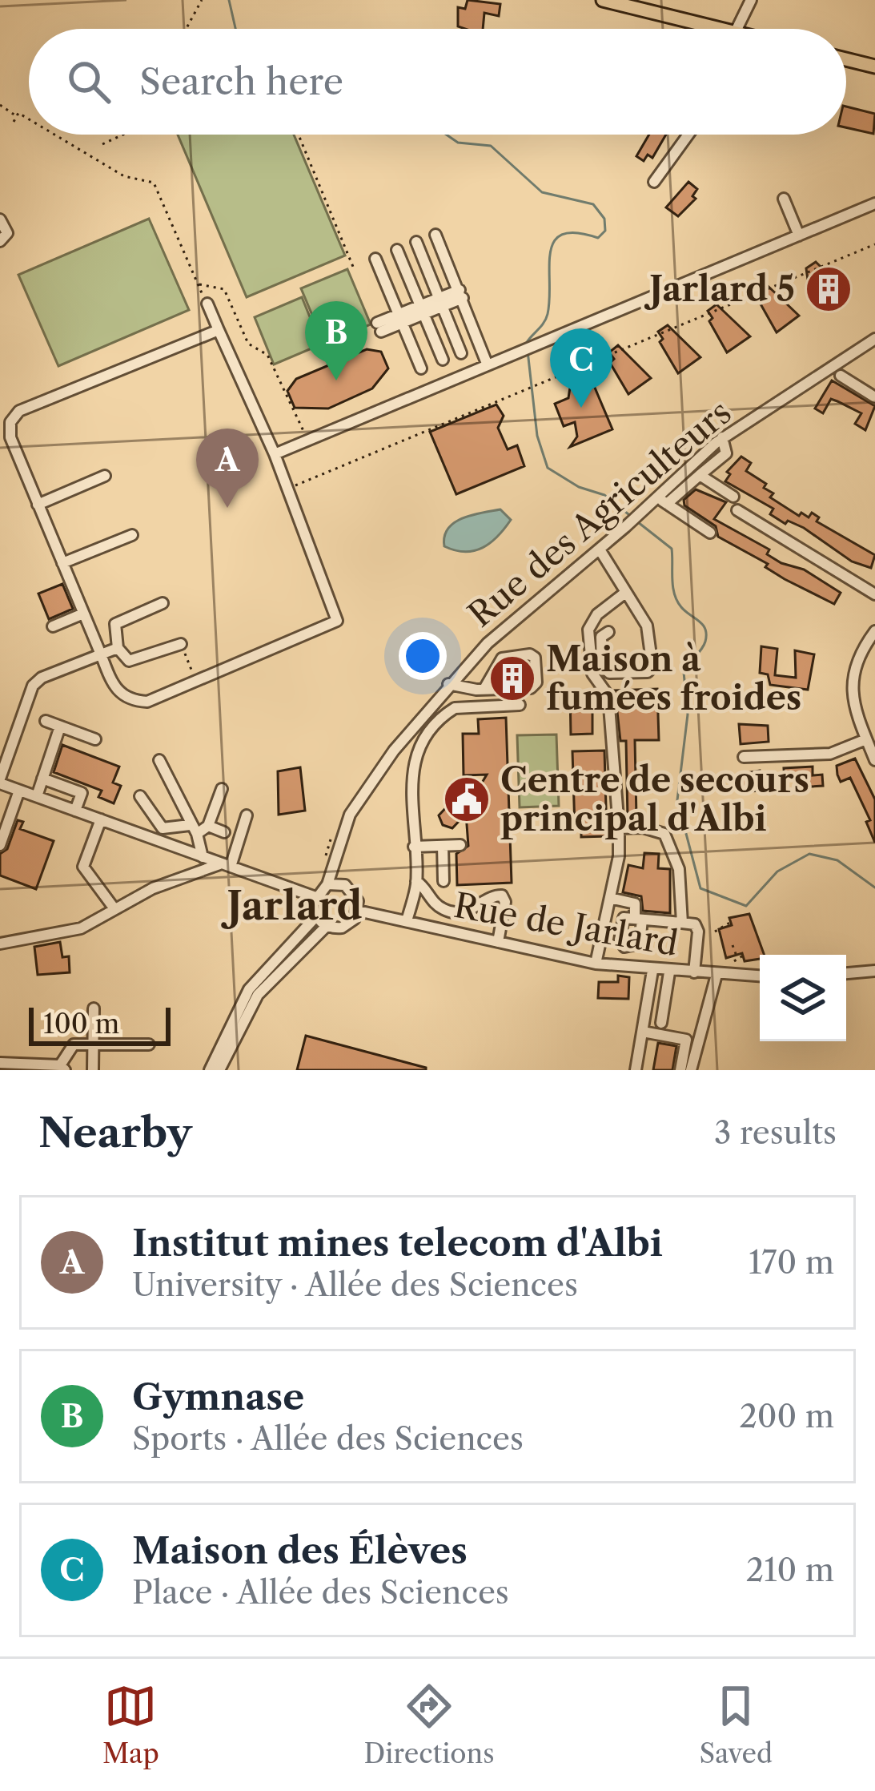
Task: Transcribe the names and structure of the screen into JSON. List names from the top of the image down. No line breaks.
{"streets":{"street":["Rue des Agriculteurs","Rue de Jarlard"]},"crossings":[["Rue des Agriculteurs","Rue de Jarlard"]],"districts":["Jarlard"],"places":{"building":["Jarlard 5","Maison à fumées froides"],"public building":["Centre de secours principal d'Albi"]},"scale_bar":"100 m","page":{"search":"Search here","pins":["B","C","A"],"scale":"100 m","heading":["Nearby","3 results"],"list":[{"mark":"A","name":"Institut mines telecom d'Albi","note":"University · Allée des Sciences","value":"170 m"},{"mark":"B","name":"Gymnase","note":"Sports · Allée des Sciences","value":"200 m"},{"mark":"C","name":"Maison des Élèves","note":"Place · Allée des Sciences","value":"210 m"}],"nav":["Map","Directions","Saved"]}}
